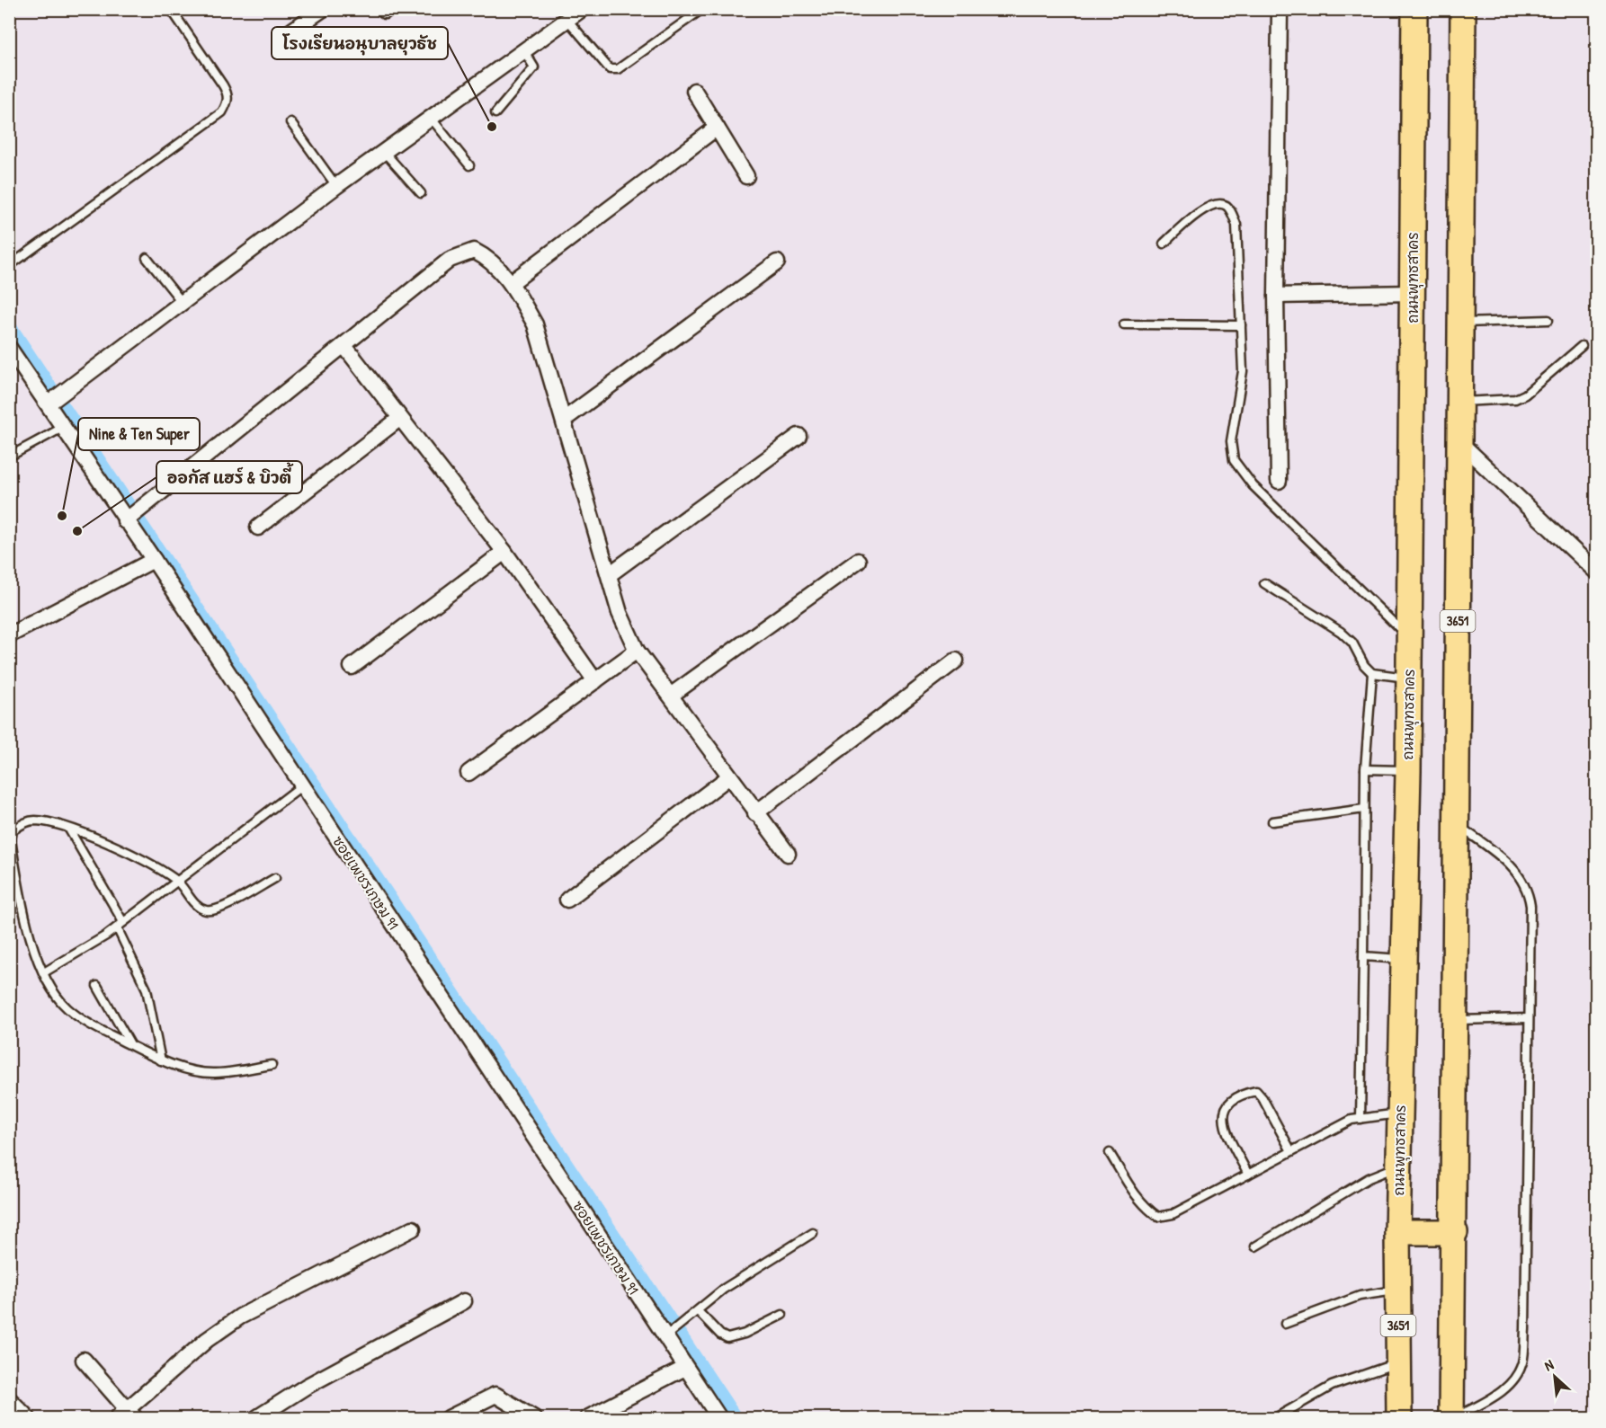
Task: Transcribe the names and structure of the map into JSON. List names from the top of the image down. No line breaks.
{"streets":{"main road":["ถนนพุทธสาคร","3651"],"street":["ซอยเพชรเกษม 91"]},"places":["โรงเรียนอนุบาลยุวธัช","Nine & Ten Super","ออกัส แฮร์ & บิวตี้"],"north":"top left"}
